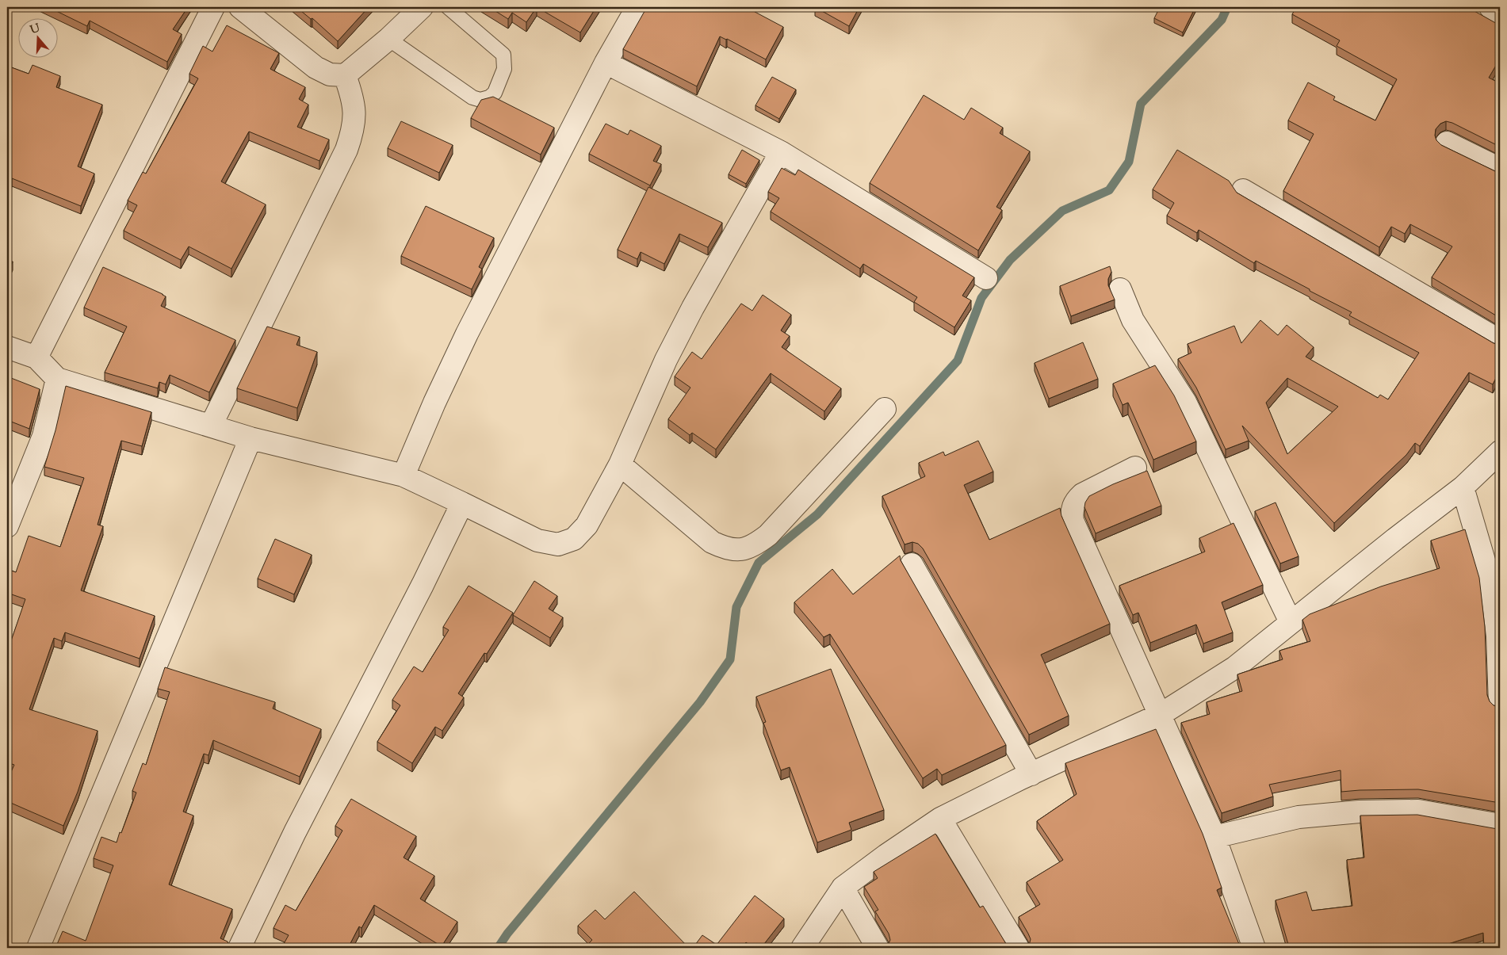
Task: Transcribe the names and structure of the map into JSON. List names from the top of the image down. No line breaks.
{"north":"top"}
